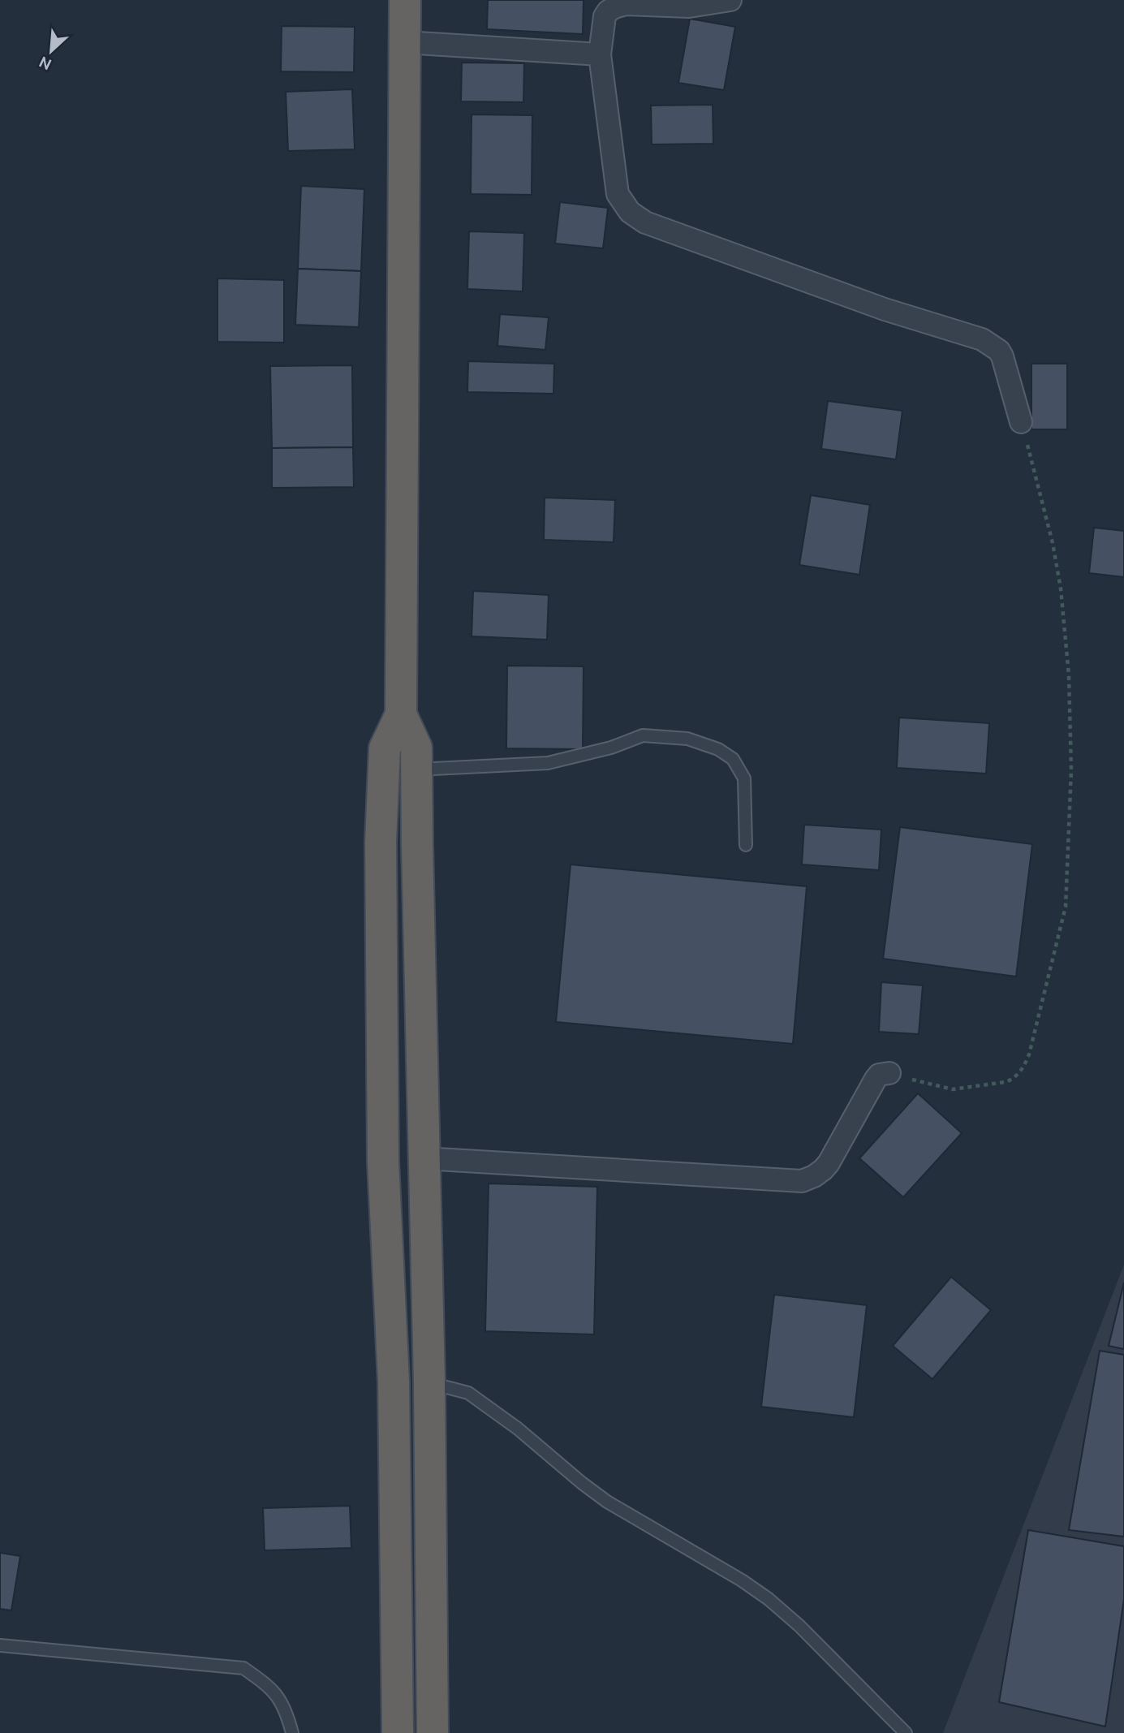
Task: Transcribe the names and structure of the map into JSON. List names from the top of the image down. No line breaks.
{"north":"bottom left"}
